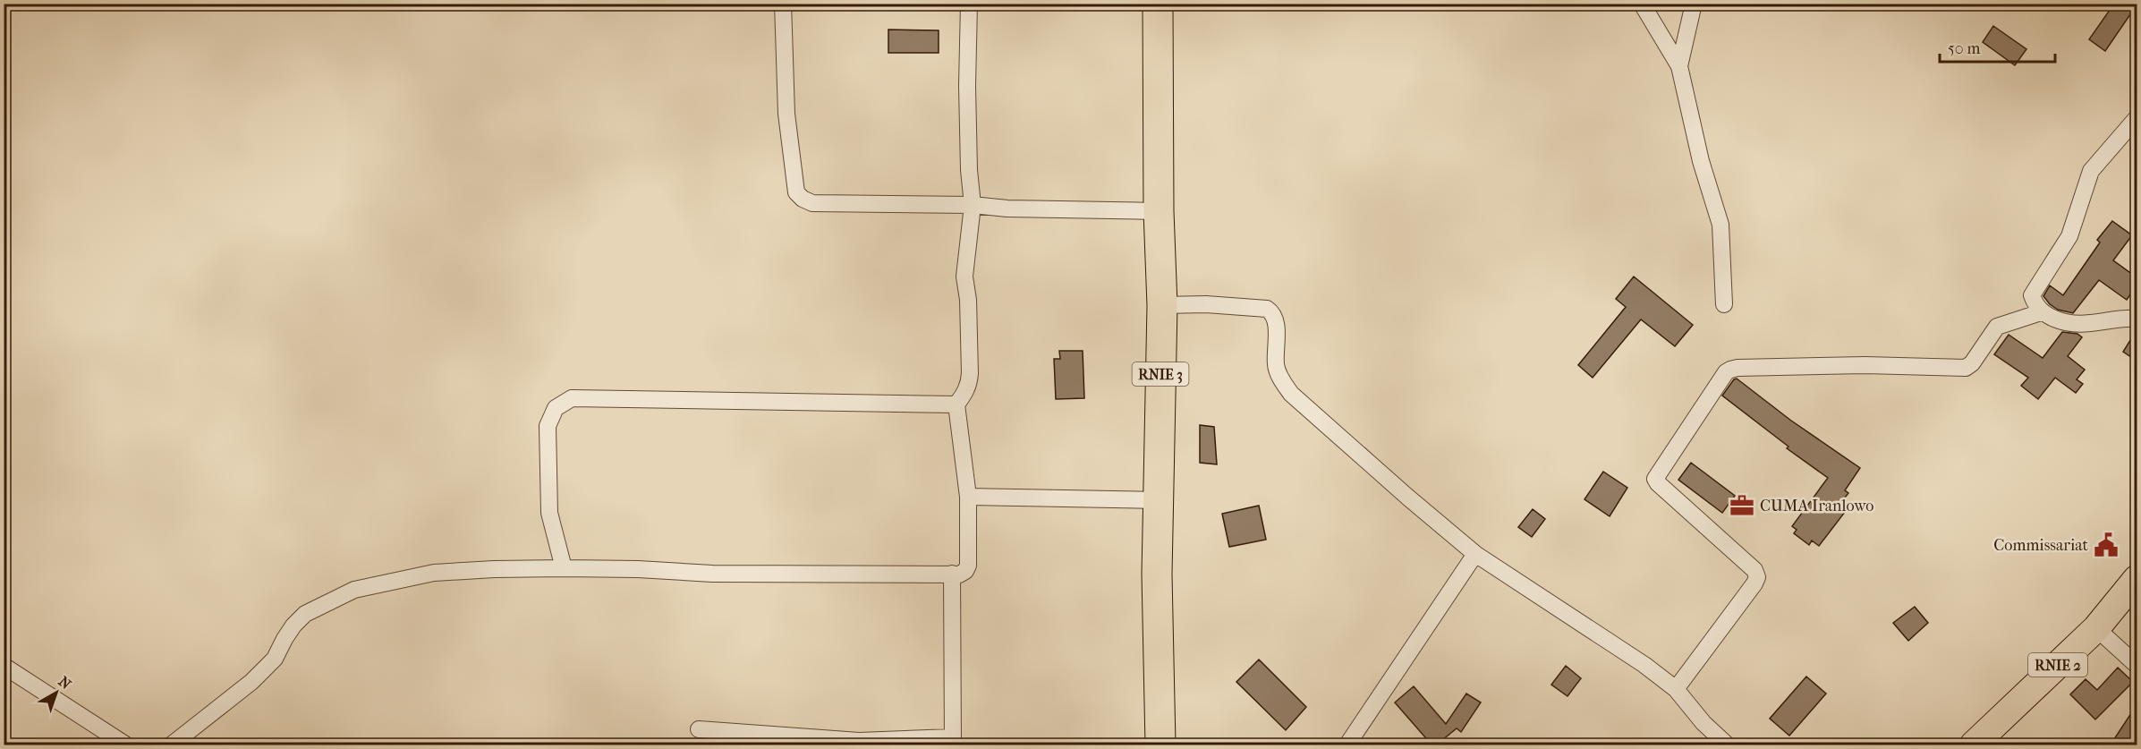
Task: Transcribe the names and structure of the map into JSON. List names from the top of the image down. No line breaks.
{"streets":{"highway":["RNIE 3"],"main road":["RNIE 2"]},"places":{"office":["CUMA Iranlowo"],"public building":["Commissariat"]},"scale_bar":"50 m","north":"top right"}
